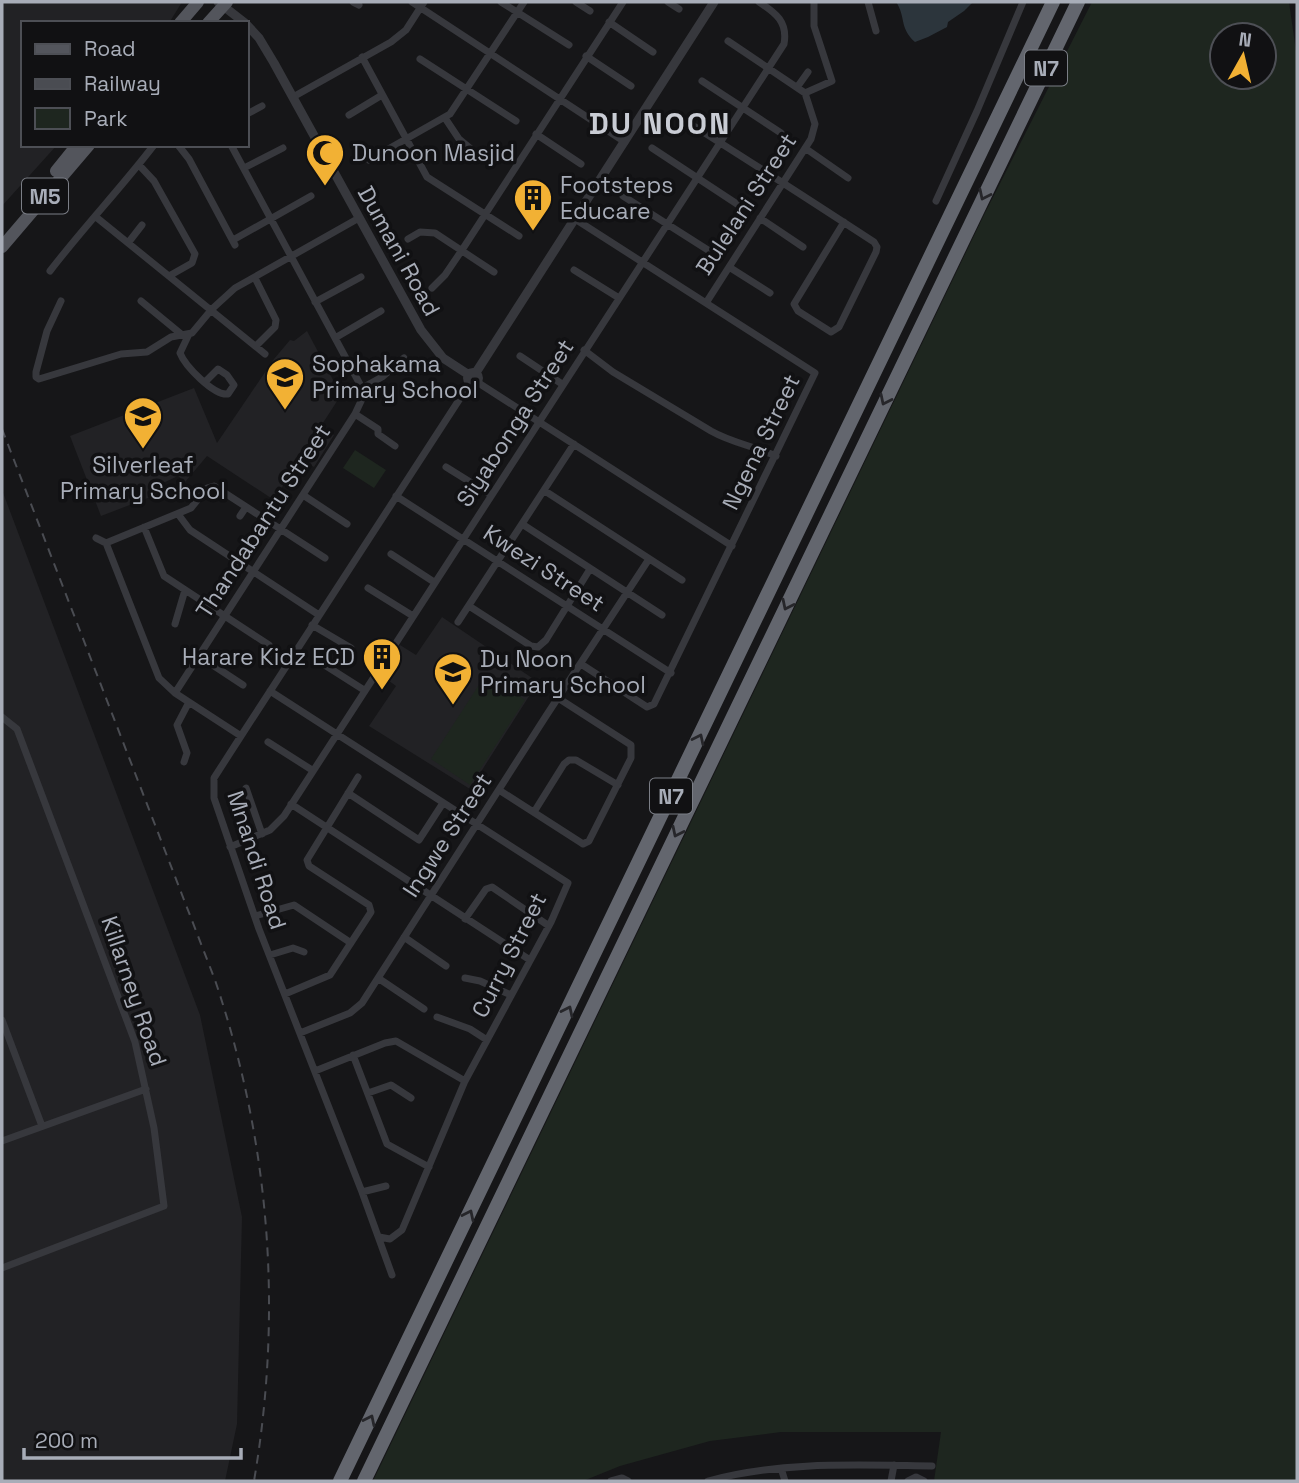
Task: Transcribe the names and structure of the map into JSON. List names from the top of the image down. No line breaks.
{"streets":{"highway":["N7"],"main road":["M5"],"street":["Bulelani Street","Dumani Road","Siyabonga Street","Ngena Street","Thandabantu Street","Kwezi Street","Ingwe Street","Mnandi Road","Curry Street","Killarney Road"]},"crossings":[["Bulelani Street","Siyabonga Street"],["Bulelani Street","Ngena Street"],["Dumani Road","Siyabonga Street"],["Dumani Road","Ngena Street"],["Dumani Road","Mnandi Road"],["Siyabonga Street","Ngena Street"],["Siyabonga Street","Kwezi Street"],["Siyabonga Street","Mnandi Road"],["Siyabonga Street","Curry Street"],["Ngena Street","Kwezi Street"],["Ngena Street","Ingwe Street"],["Kwezi Street","Ingwe Street"],["Kwezi Street","Mnandi Road"],["Ingwe Street","Mnandi Road"],["Ingwe Street","Curry Street"],["Mnandi Road","Curry Street"]],"districts":["DU NOON"],"places":{"mosque":["Dunoon Masjid"],"building":["Footsteps Educare","Harare Kidz ECD"],"school or university":["Sophakama Primary School","Silverleaf Primary School","Du Noon Primary School"]},"legend":["Road","Railway","Park"],"scale_bar":"200 m","north":"top"}
